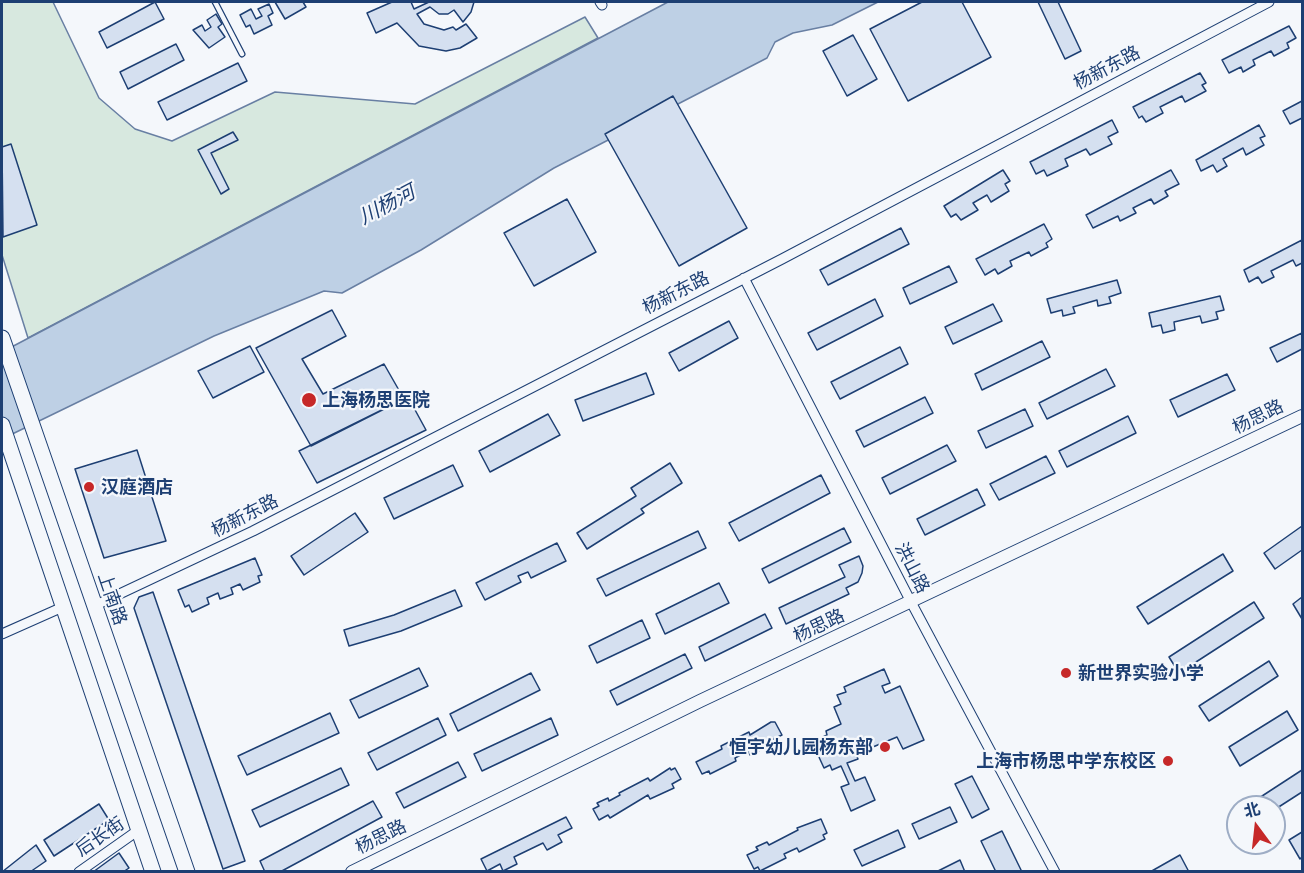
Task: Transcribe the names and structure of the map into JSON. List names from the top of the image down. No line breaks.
{"streets":{"main road":["上南路"],"street":["杨新东路","杨思路","洪山路","后长街"]},"crossings":[["杨新东路","洪山路"],["杨新东路","上南路"],["杨思路","洪山路"]],"water":["川杨河"],"places":["上海杨思医院","汉庭酒店","新世界实验小学","恒宇幼儿园杨东部","上海市杨思中学东校区"],"north":"top"}
